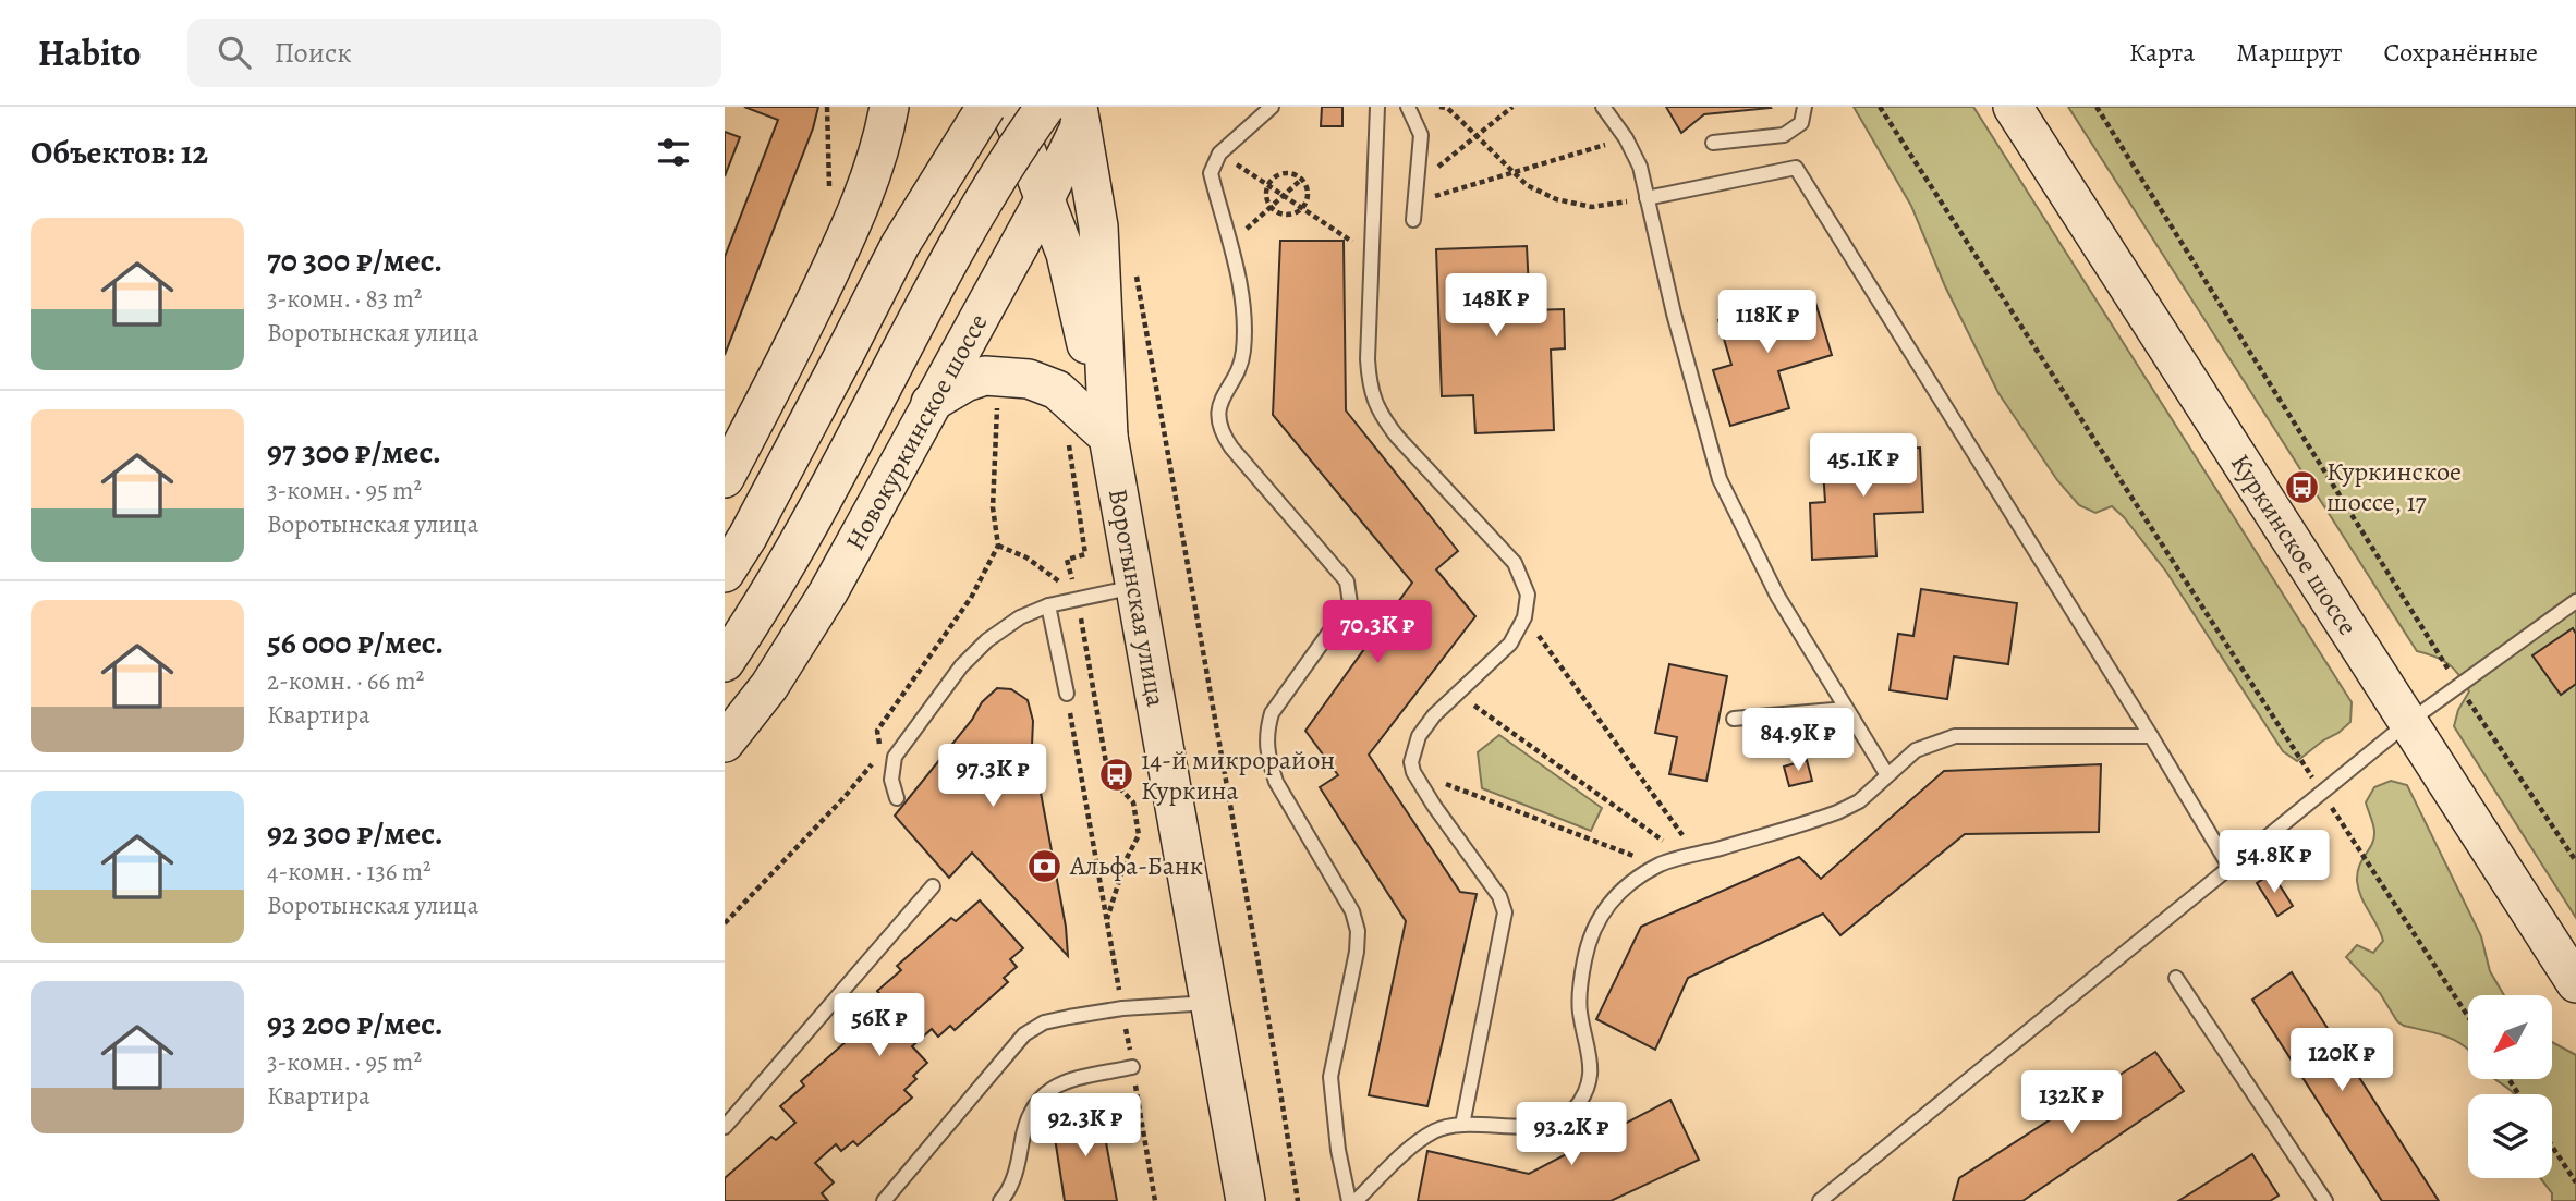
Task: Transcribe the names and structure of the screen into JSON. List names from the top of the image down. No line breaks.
{"streets":{"main road":["Новокуркинское шоссе","Куркинское шоссе","Воротынская улица"]},"crossings":[["Новокуркинское шоссе","Воротынская улица"]],"places":{"bus stop":["Куркинское шоссе, 17","14-й микрорайон Куркина"],"bank":["Альфа-Банк"]},"north":"bottom left","page":{"header":"Habito","search":"Поиск","nav":["Карта","Маршрут","Сохранённые"],"heading":"Объектов: 12","list":[{"name":"70 300 ₽/мес.","note":"3-комн. · 83 m² · Воротынская улица"},{"name":"97 300 ₽/мес.","note":"3-комн. · 95 m² · Воротынская улица"},{"name":"56 000 ₽/мес.","note":"2-комн. · 66 m² · Квартира"},{"name":"92 300 ₽/мес.","note":"4-комн. · 136 m² · Воротынская улица"},{"name":"93 200 ₽/мес.","note":"3-комн. · 95 m² · Квартира"}],"price":["148K ₽","118K ₽","45.1K ₽","70.3K ₽","84.9K ₽","97.3K ₽","54.8K ₽","56K ₽","120K ₽","132K ₽","92.3K ₽","93.2K ₽"]}}
